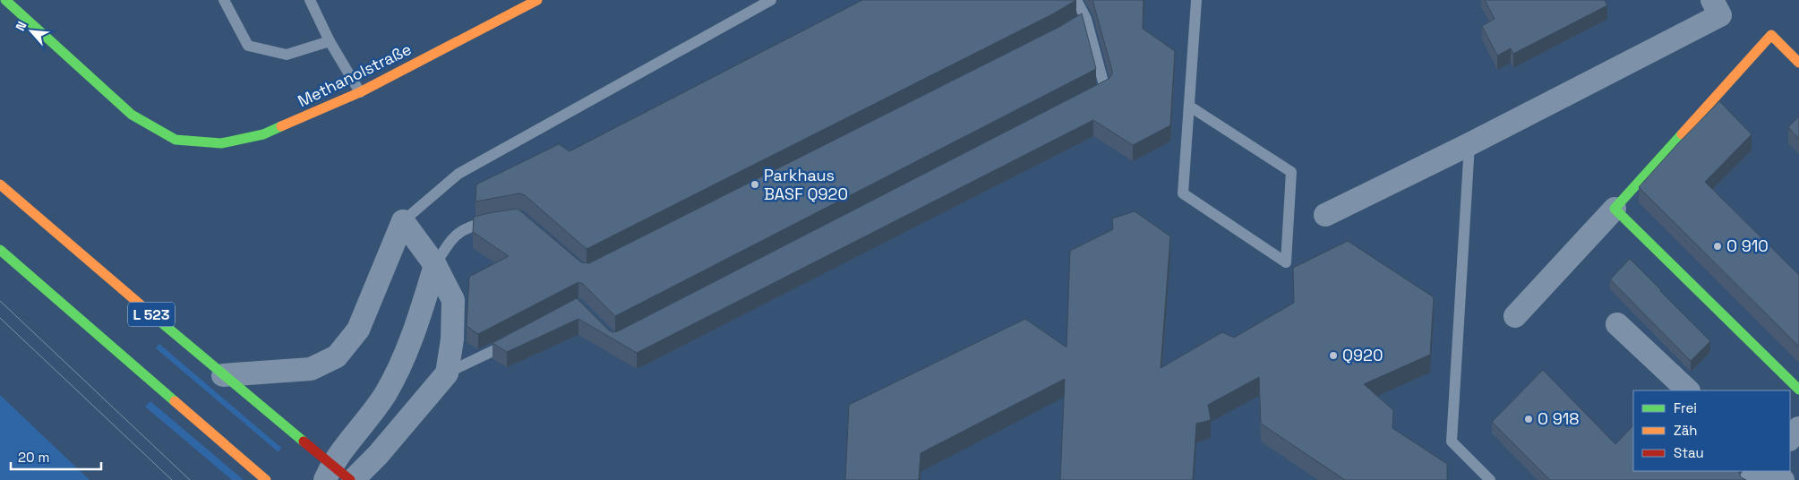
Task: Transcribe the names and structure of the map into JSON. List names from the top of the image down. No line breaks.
{"streets":{"main road":["Methanolstraße","L 523"]},"places":["Parkhaus BASF Q920","O 910","Q920","O 918"],"legend":["Frei","Zäh","Stau"],"scale_bar":"20 m","north":"top left"}
